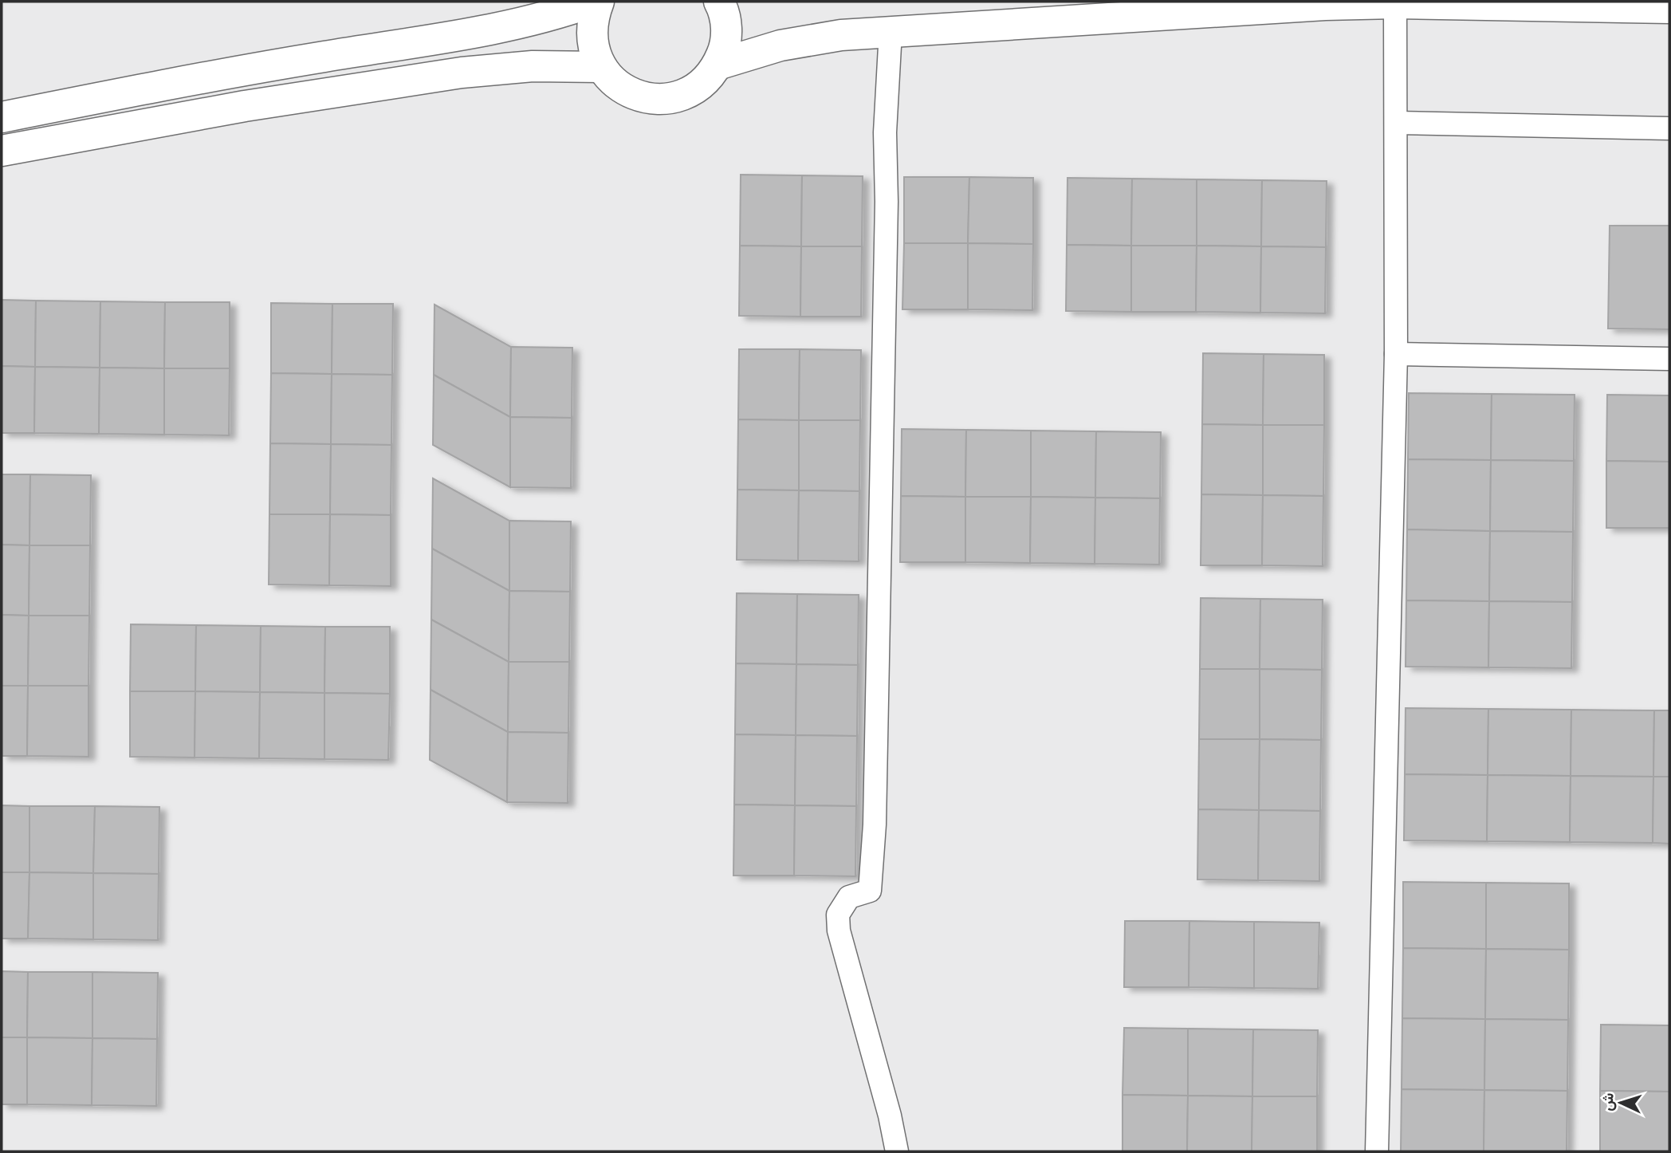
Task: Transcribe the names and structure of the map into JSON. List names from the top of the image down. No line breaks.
{"north":"left"}
